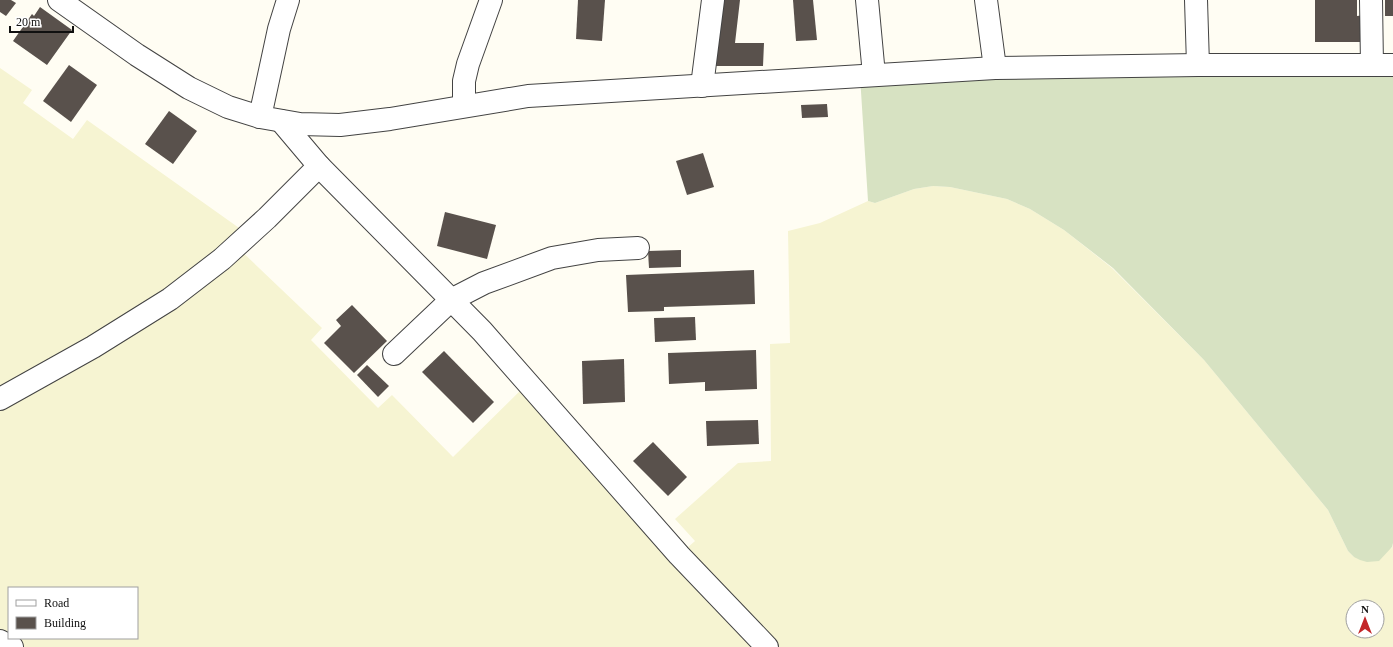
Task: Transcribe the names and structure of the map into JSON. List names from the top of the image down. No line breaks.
{"legend":["Road","Building"],"scale_bar":"20 m","north":"top"}
